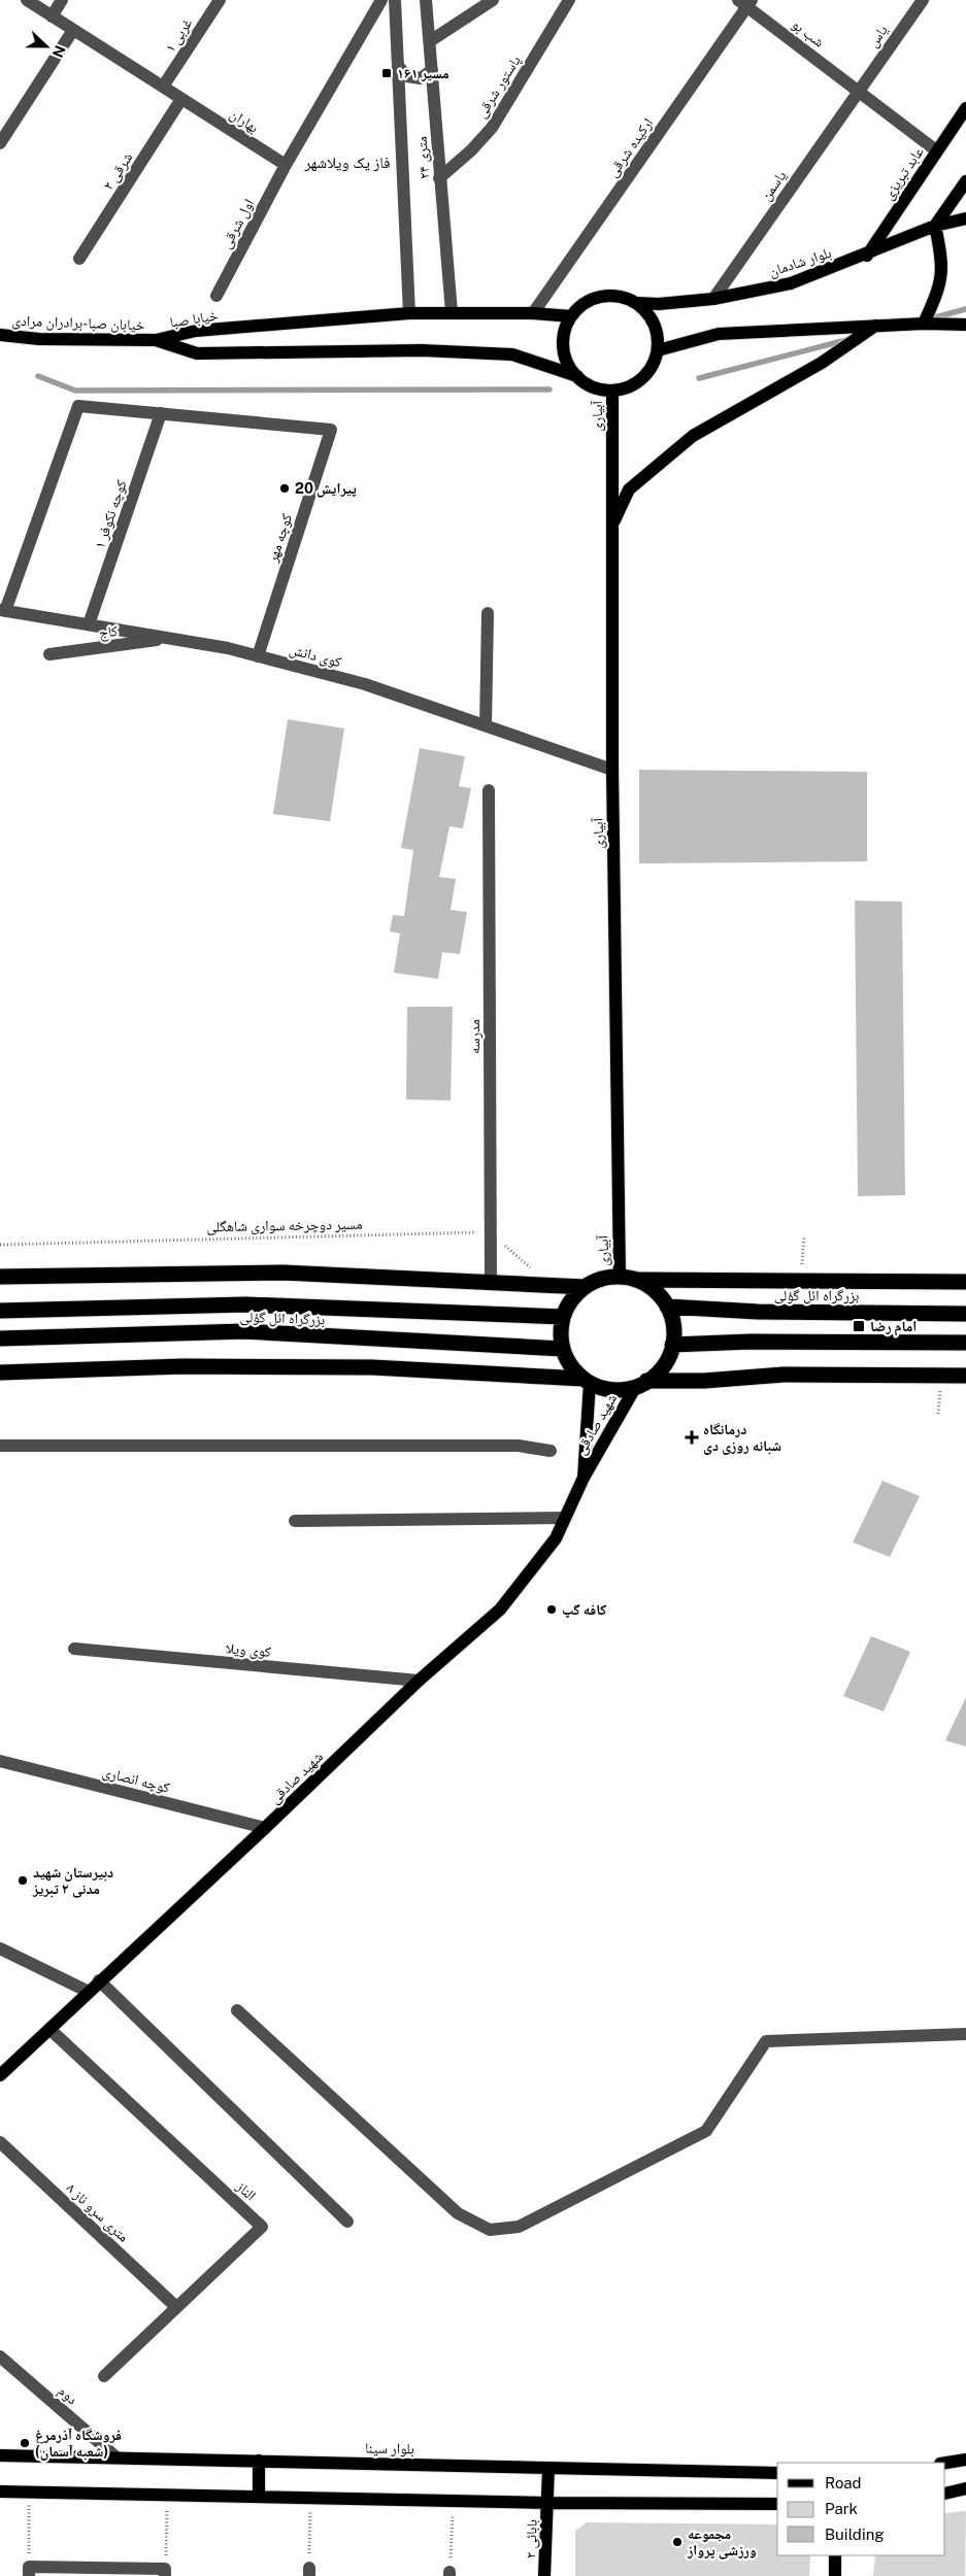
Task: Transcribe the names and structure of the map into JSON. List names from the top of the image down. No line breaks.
{"streets":{"highway":["بزرگراه ائل گؤلی"],"main road":["عابد تبریزی","بلوار شادمان","خیابا صبا","خیابان صبا-برادران مرادی","آبیاری","شهید صادقی","بلوار سینا","بابائی ۲"],"street":["شب بو","۱ غربی","یاس","پاستور شرقی","بهاران","ارکیده شرقی","۲۴ متری","۲ شرقی","یاسمن","اول شرقی","کوچه نکوفر ۱","کوچه مهر","کاج","کوی دانش","مدرسه","کوی ویلا","کوچه انصاری","الناز","۸ متری سرو ناز","دوم"],"path":["مسیر دوچرخه سواری شاهگلی"]},"crossings":[["شب بو","یاس"],["شب بو","ارکیده شرقی"],["شب بو","عابد تبریزی"],["شب بو","یاسمن"],["۱ غربی","بهاران"],["یاس","یاسمن"],["پاستور شرقی","۲۴ متری"],["بهاران","۲ شرقی"],["بهاران","اول شرقی"],["ارکیده شرقی","خیابا صبا"],["۲۴ متری","خیابا صبا"],["عابد تبریزی","بلوار شادمان"],["یاسمن","بلوار شادمان"],["بلوار شادمان","خیابا صبا"],["بلوار شادمان","آبیاری"],["خیابا صبا","خیابان صبا-برادران مرادی"],["خیابا صبا","آبیاری"],["آبیاری","کوی دانش"],["آبیاری","بزرگراه ائل گؤلی"],["آبیاری","شهید صادقی"],["کوچه نکوفر ۱","کوچه مهر"],["کوچه نکوفر ۱","کوی دانش"],["کوچه مهر","کوی دانش"],["کاج","کوی دانش"],["مدرسه","مسیر دوچرخه سواری شاهگلی"],["بزرگراه ائل گؤلی","شهید صادقی"],["شهید صادقی","کوی ویلا"],["شهید صادقی","کوچه انصاری"],["شهید صادقی","الناز"],["الناز","۸ متری سرو ناز"],["دوم","بلوار سینا"],["بلوار سینا","بابائی ۲"]],"districts":["فاز یک ویلاشهر"],"places":{"transit":["مسیر ۱۶۱","امام رضا"],"other":["پیرایش 20","کافه گپ","دبیرستان شهید مدنی ۲ تبریز","فروشگاه آذرمرغ (شعبه آسمان)","مجموعه ورزشی پرواز"],"health":["درمانگاه شبانه روزی دی"]},"legend":["Road","Park","Building"],"north":"right"}
